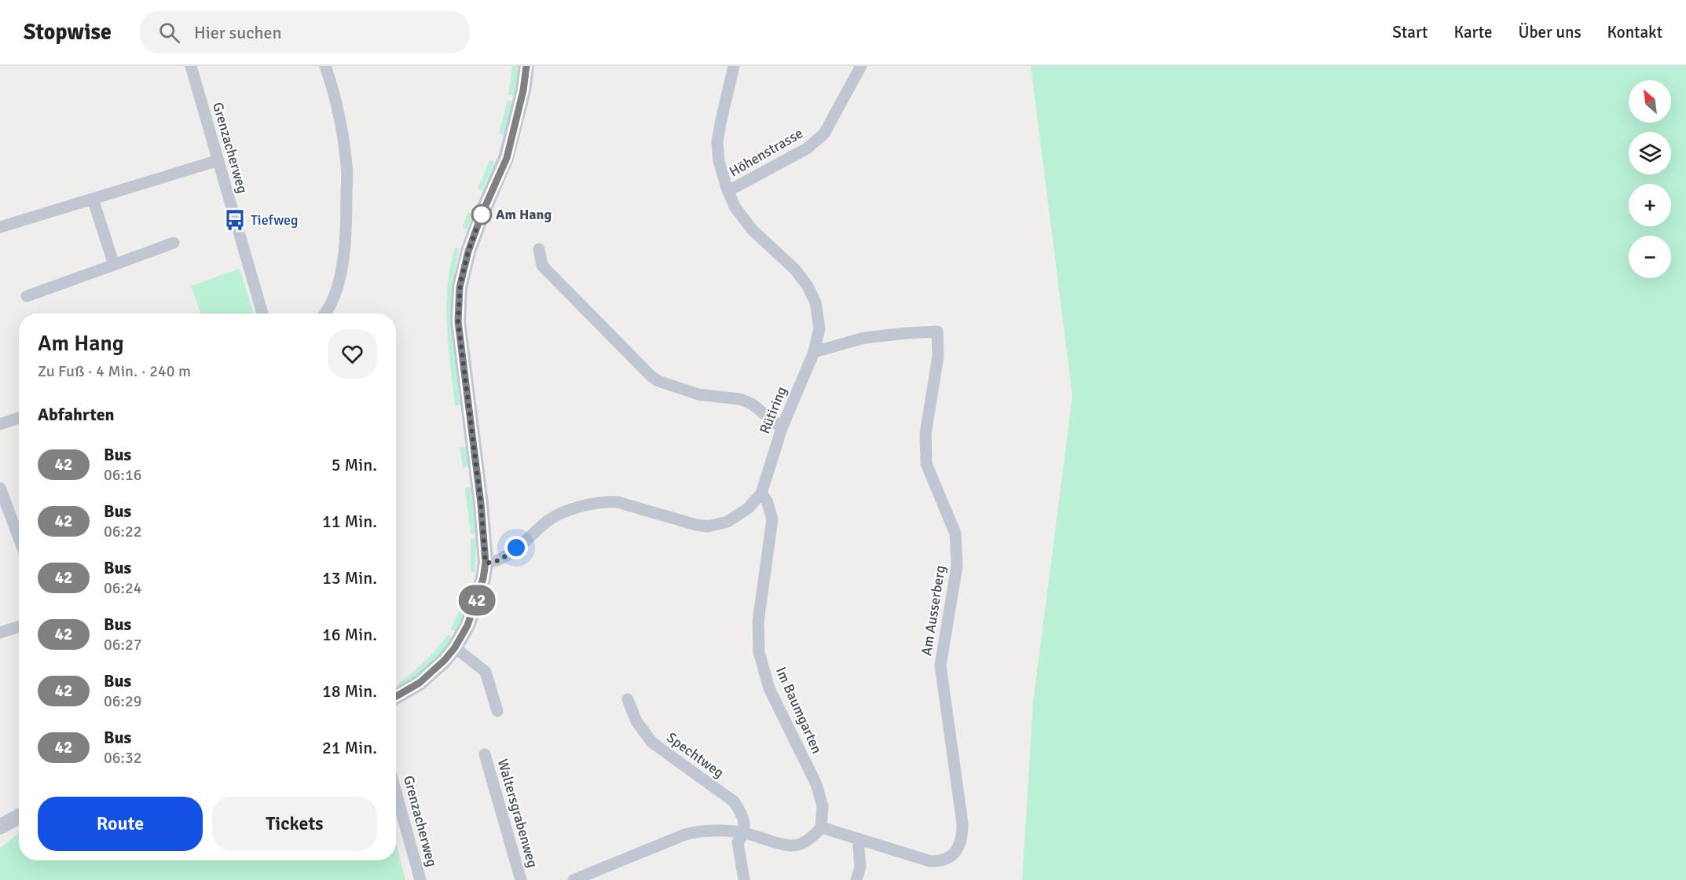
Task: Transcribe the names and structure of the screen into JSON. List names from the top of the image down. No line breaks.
{"streets":{"street":["Grenzacherweg","Höhenstrasse","Rütiring","Am Ausserberg","Im Baumgarten","Spechtweg","Waltersgrabenweg"]},"crossings":[["Höhenstrasse","Rütiring"],["Rütiring","Am Ausserberg"],["Rütiring","Im Baumgarten"],["Am Ausserberg","Im Baumgarten"]],"places":{"other":["Am Hang"],"bus stop":["Tiefweg"]},"lines":["bus line 42"],"north":"top left","page":{"header":"Stopwise","search":"Hier suchen","nav":["Start","Karte","Über uns","Kontakt"],"on_map":"42","map_buttons":["+","−"],"heading":[["Am Hang","Zu Fuß · 4 Min. · 240 m"],"Abfahrten"],"list":[{"mark":"42","name":"Bus","note":"06:16","value":"5 Min."},{"mark":"42","name":"Bus","note":"06:22","value":"11 Min."},{"mark":"42","name":"Bus","note":"06:24","value":"13 Min."},{"mark":"42","name":"Bus","note":"06:27","value":"16 Min."},{"mark":"42","name":"Bus","note":"06:29","value":"18 Min."},{"mark":"42","name":"Bus","note":"06:32","value":"21 Min."}],"buttons":["Route","Tickets"]}}
